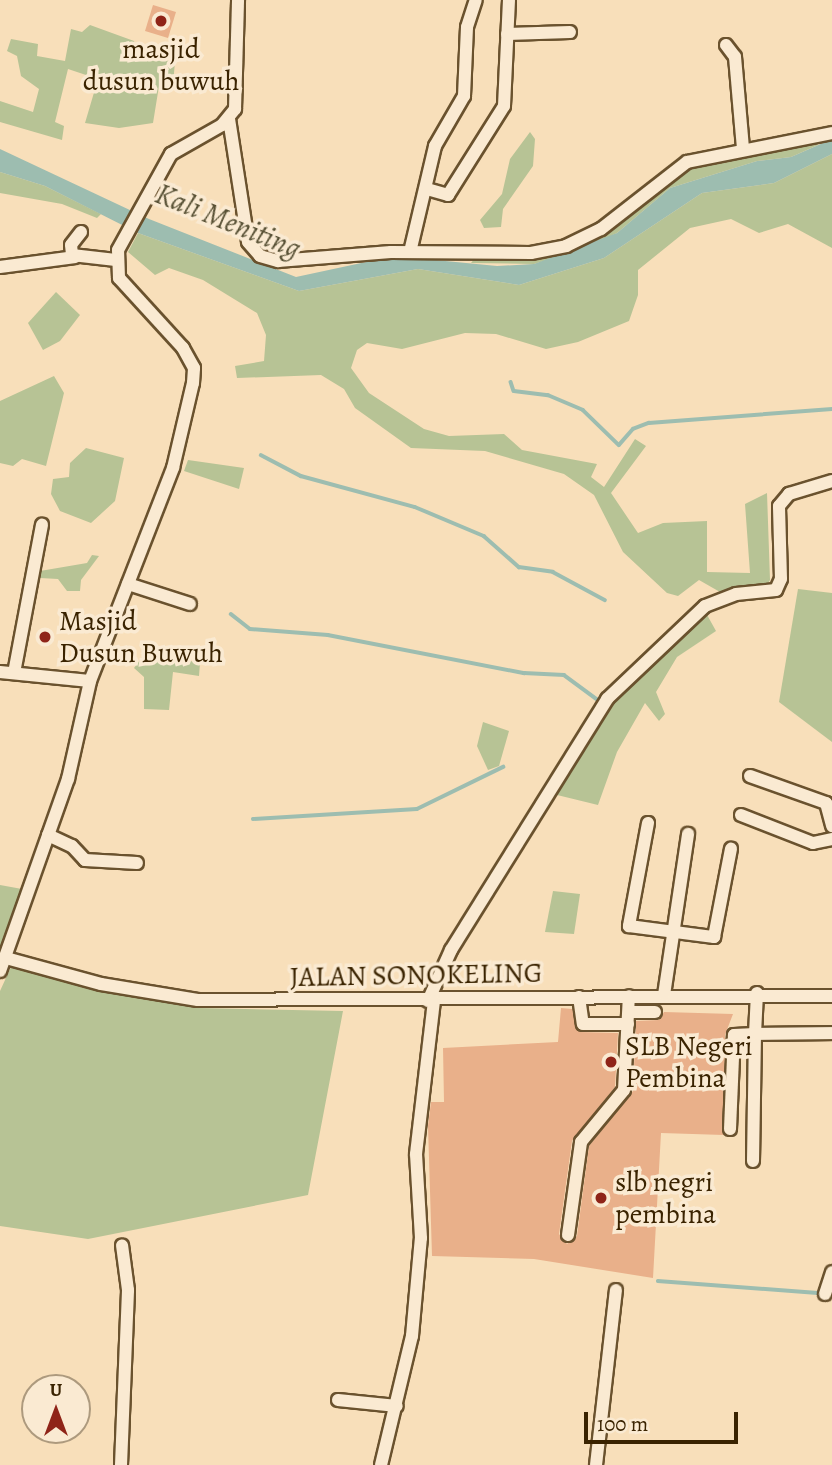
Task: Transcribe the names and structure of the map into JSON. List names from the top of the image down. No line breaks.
{"streets":{"street":["JALAN SONOKELING"]},"water":["Kali Meniting"],"places":["masjid dusun buwuh","Masjid Dusun Buwuh","SLB Negeri Pembina","slb negri pembina"],"scale_bar":"100 m","north":"top"}
